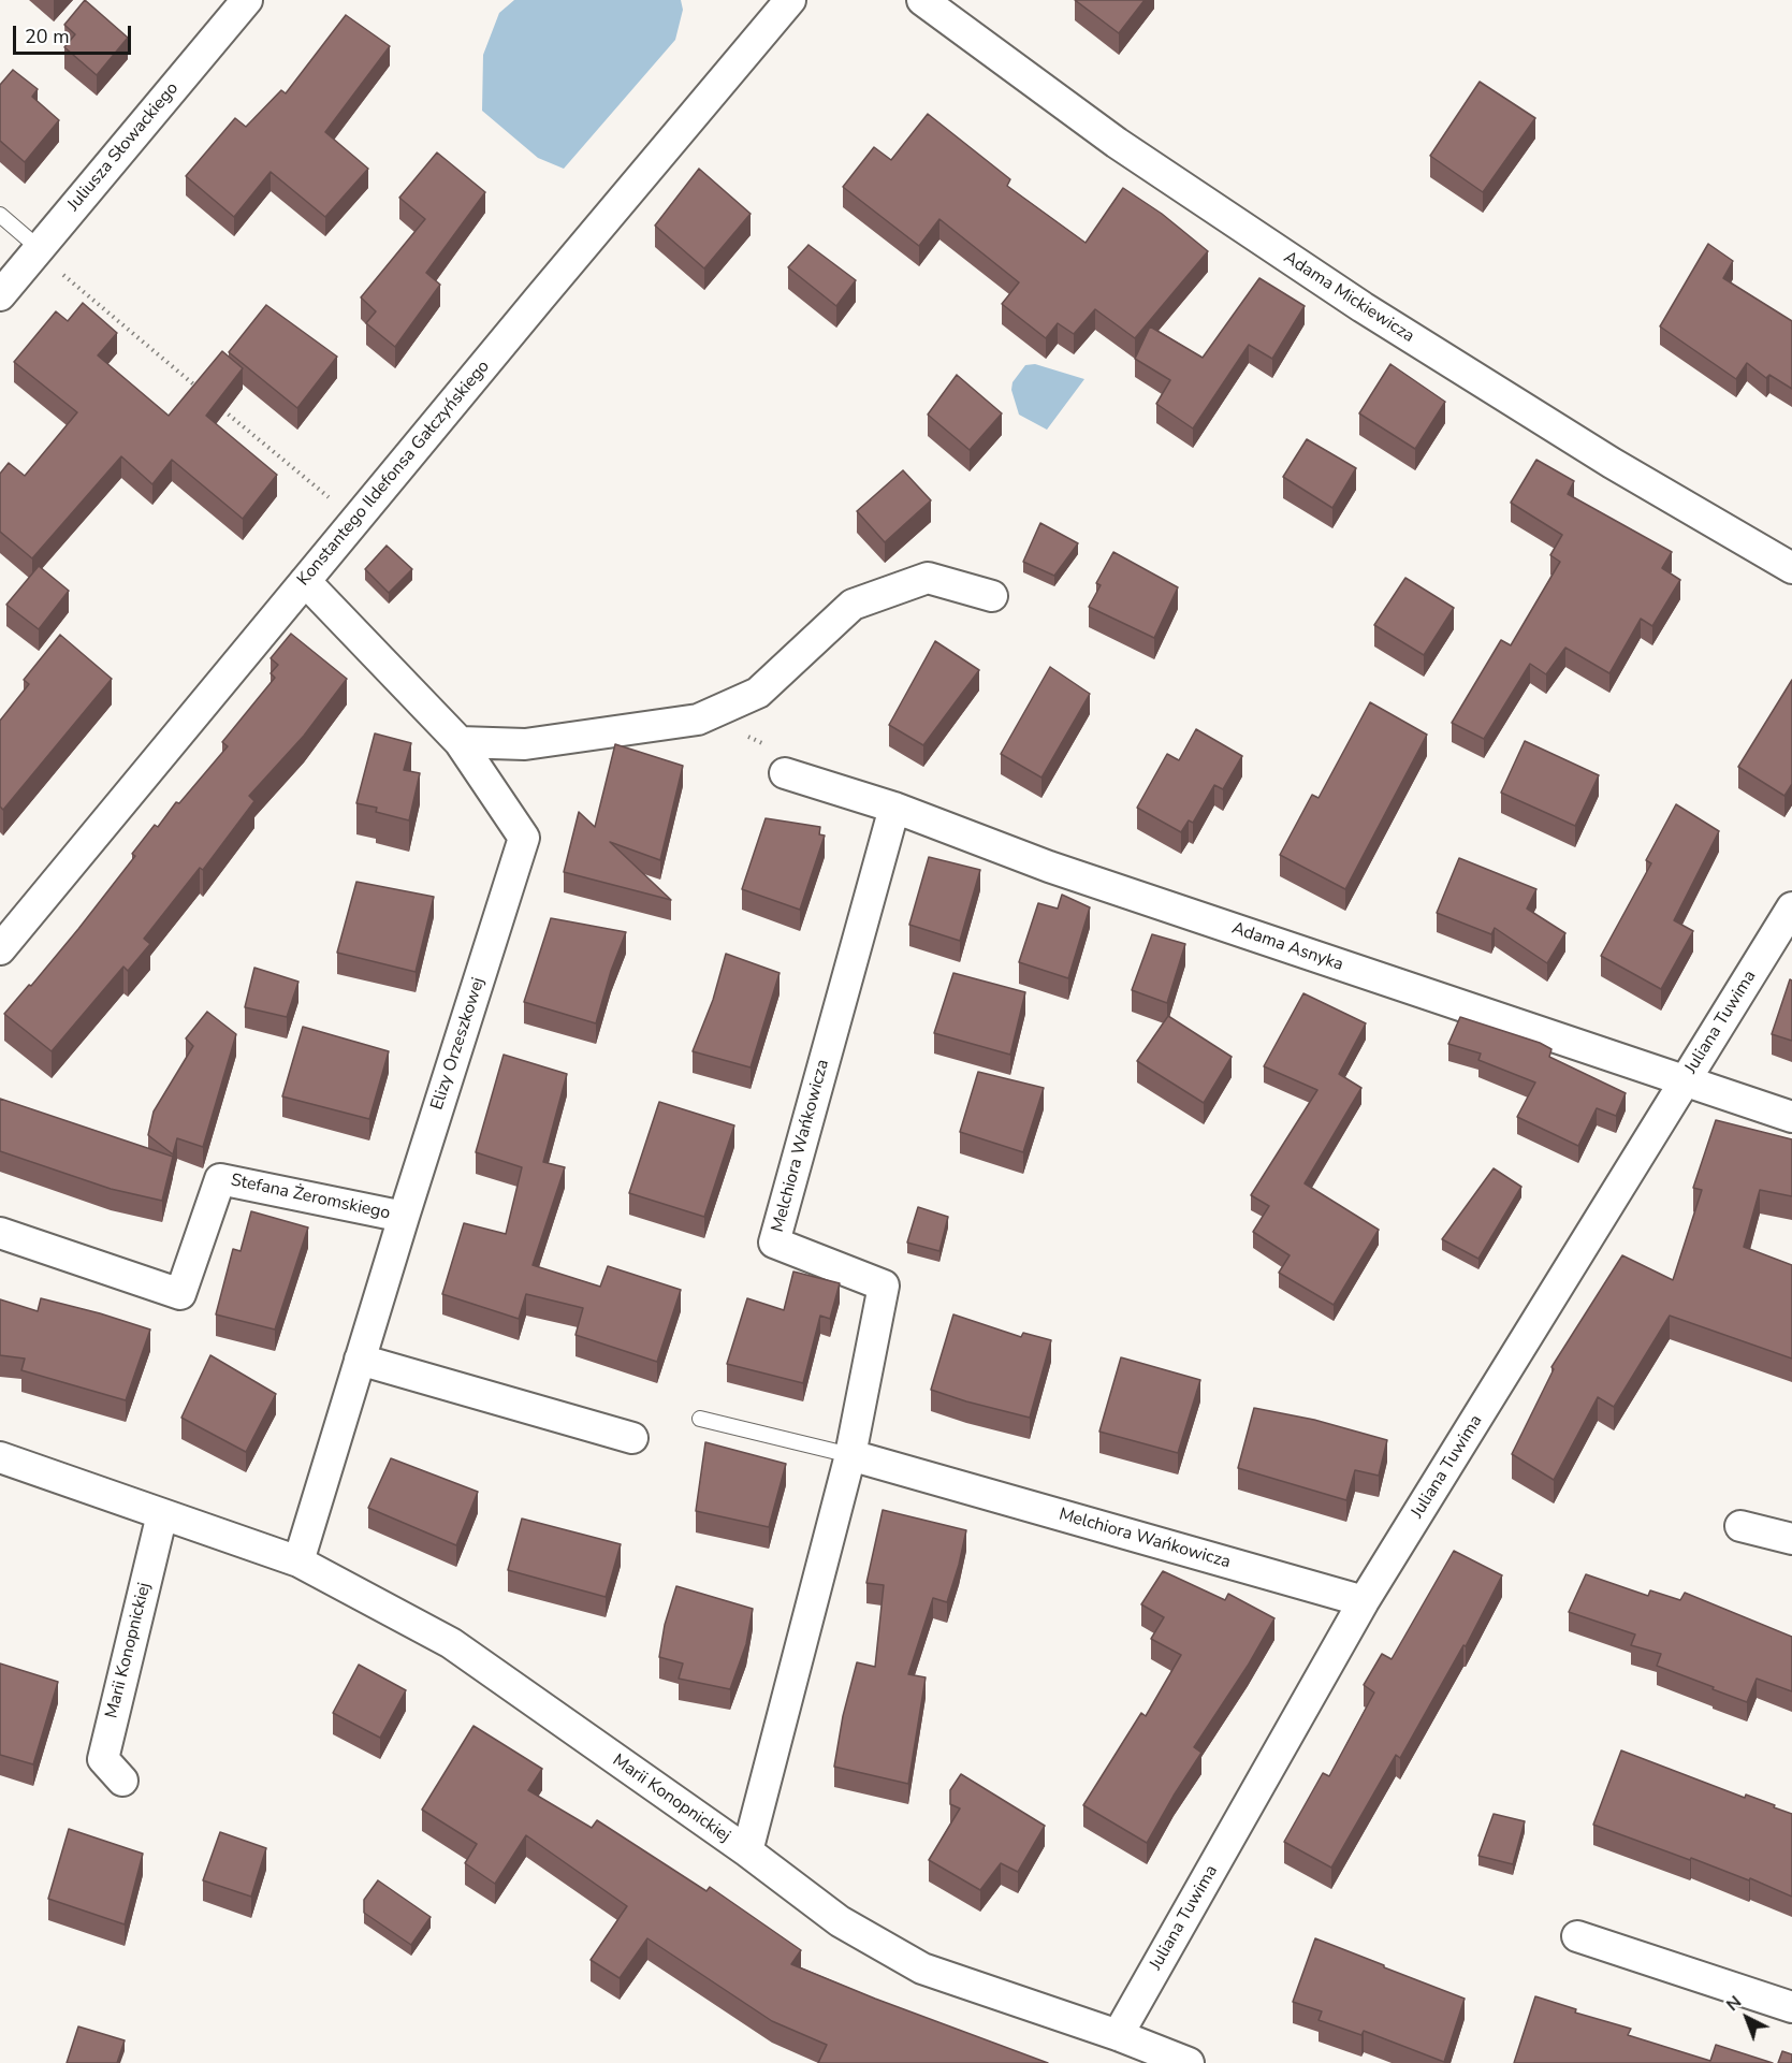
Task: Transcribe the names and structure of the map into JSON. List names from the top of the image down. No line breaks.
{"streets":{"street":["Juliusza Słowackiego","Adama Mickiewicza","Konstantego Ildefonsa Gałczyńskiego","Adama Asnyka","Juliana Tuwima","Elizy Orzeszkowej","Melchiora Wańkowicza","Stefana Żeromskiego","Marii Konopnickiej"]},"crossings":[["Konstantego Ildefonsa Gałczyńskiego","Elizy Orzeszkowej"],["Adama Asnyka","Juliana Tuwima"],["Adama Asnyka","Melchiora Wańkowicza"],["Juliana Tuwima","Melchiora Wańkowicza"],["Juliana Tuwima","Marii Konopnickiej"],["Elizy Orzeszkowej","Stefana Żeromskiego"],["Elizy Orzeszkowej","Marii Konopnickiej"],["Melchiora Wańkowicza","Marii Konopnickiej"]],"scale_bar":"20 m","north":"top left"}
